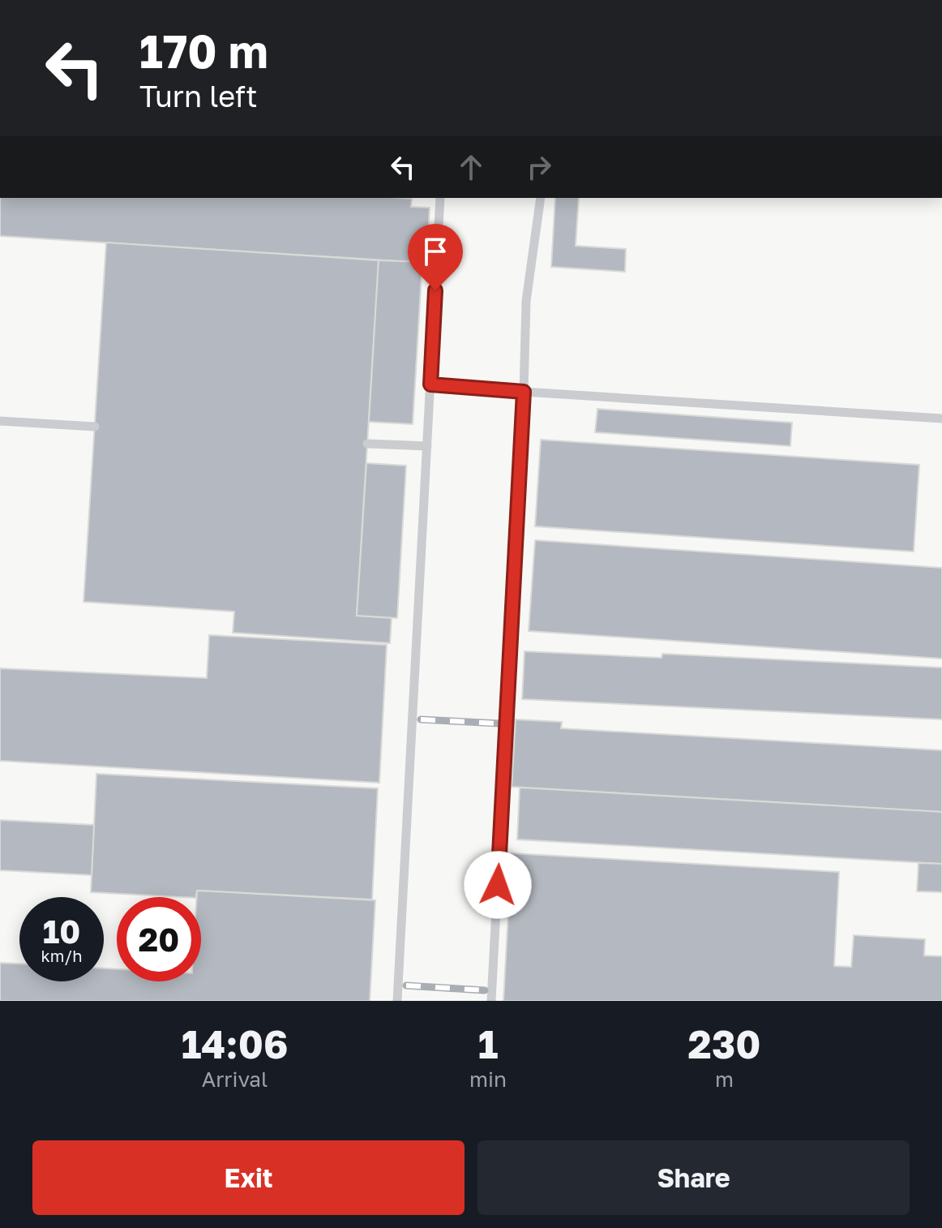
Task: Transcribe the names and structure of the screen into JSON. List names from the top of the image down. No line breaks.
{"page":{"turn":["170 m","Turn left"],"speed":"10 km/h","limit":"20","eta":["14:06","Arrival","1","min","230","m"],"buttons":["Exit","Share"]}}
